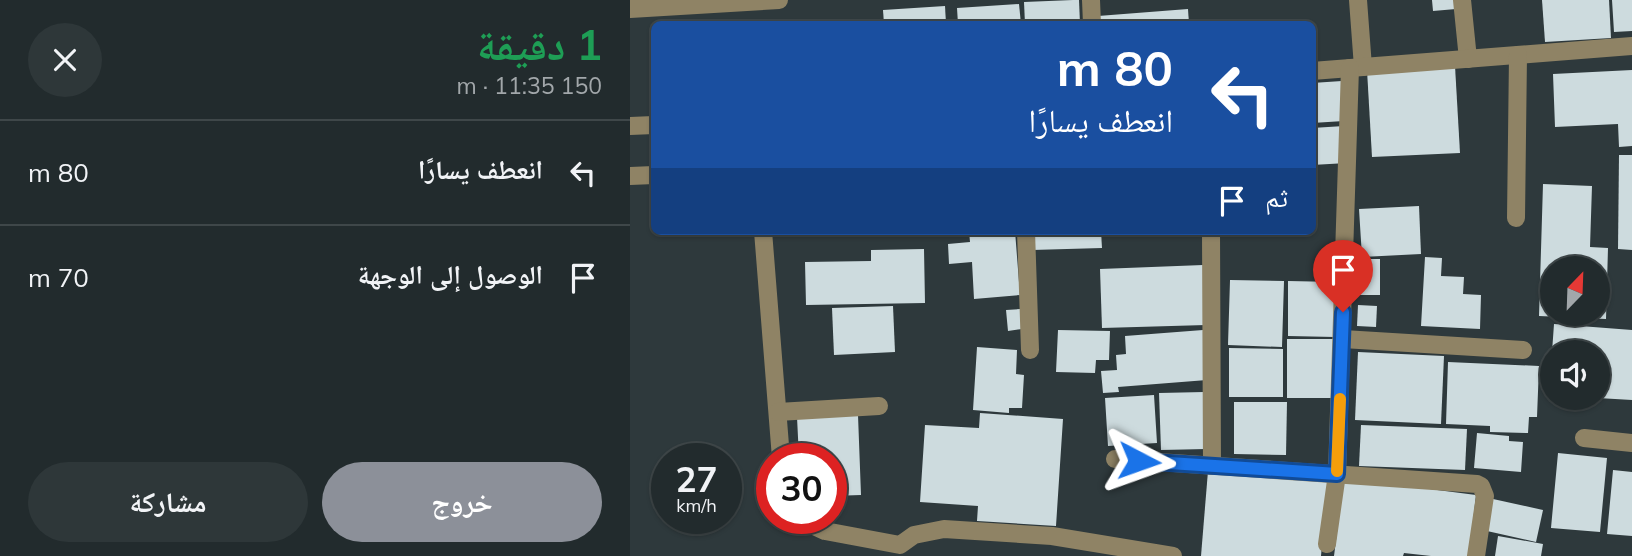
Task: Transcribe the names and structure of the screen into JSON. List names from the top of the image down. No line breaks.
{"north":"top right","page":{"heading":["1 دقيقة","150 m · 11:35"],"turn":["80 m","انعطف يسارًا"],"list":[{"name":"انعطف يسارًا","value":"80 m"},{"name":"الوصول إلى الوجهة","value":"70 m"}],"then":"ثم","speed":"27 km/h","limit":"30","buttons":["خروج","مشاركة"]}}
